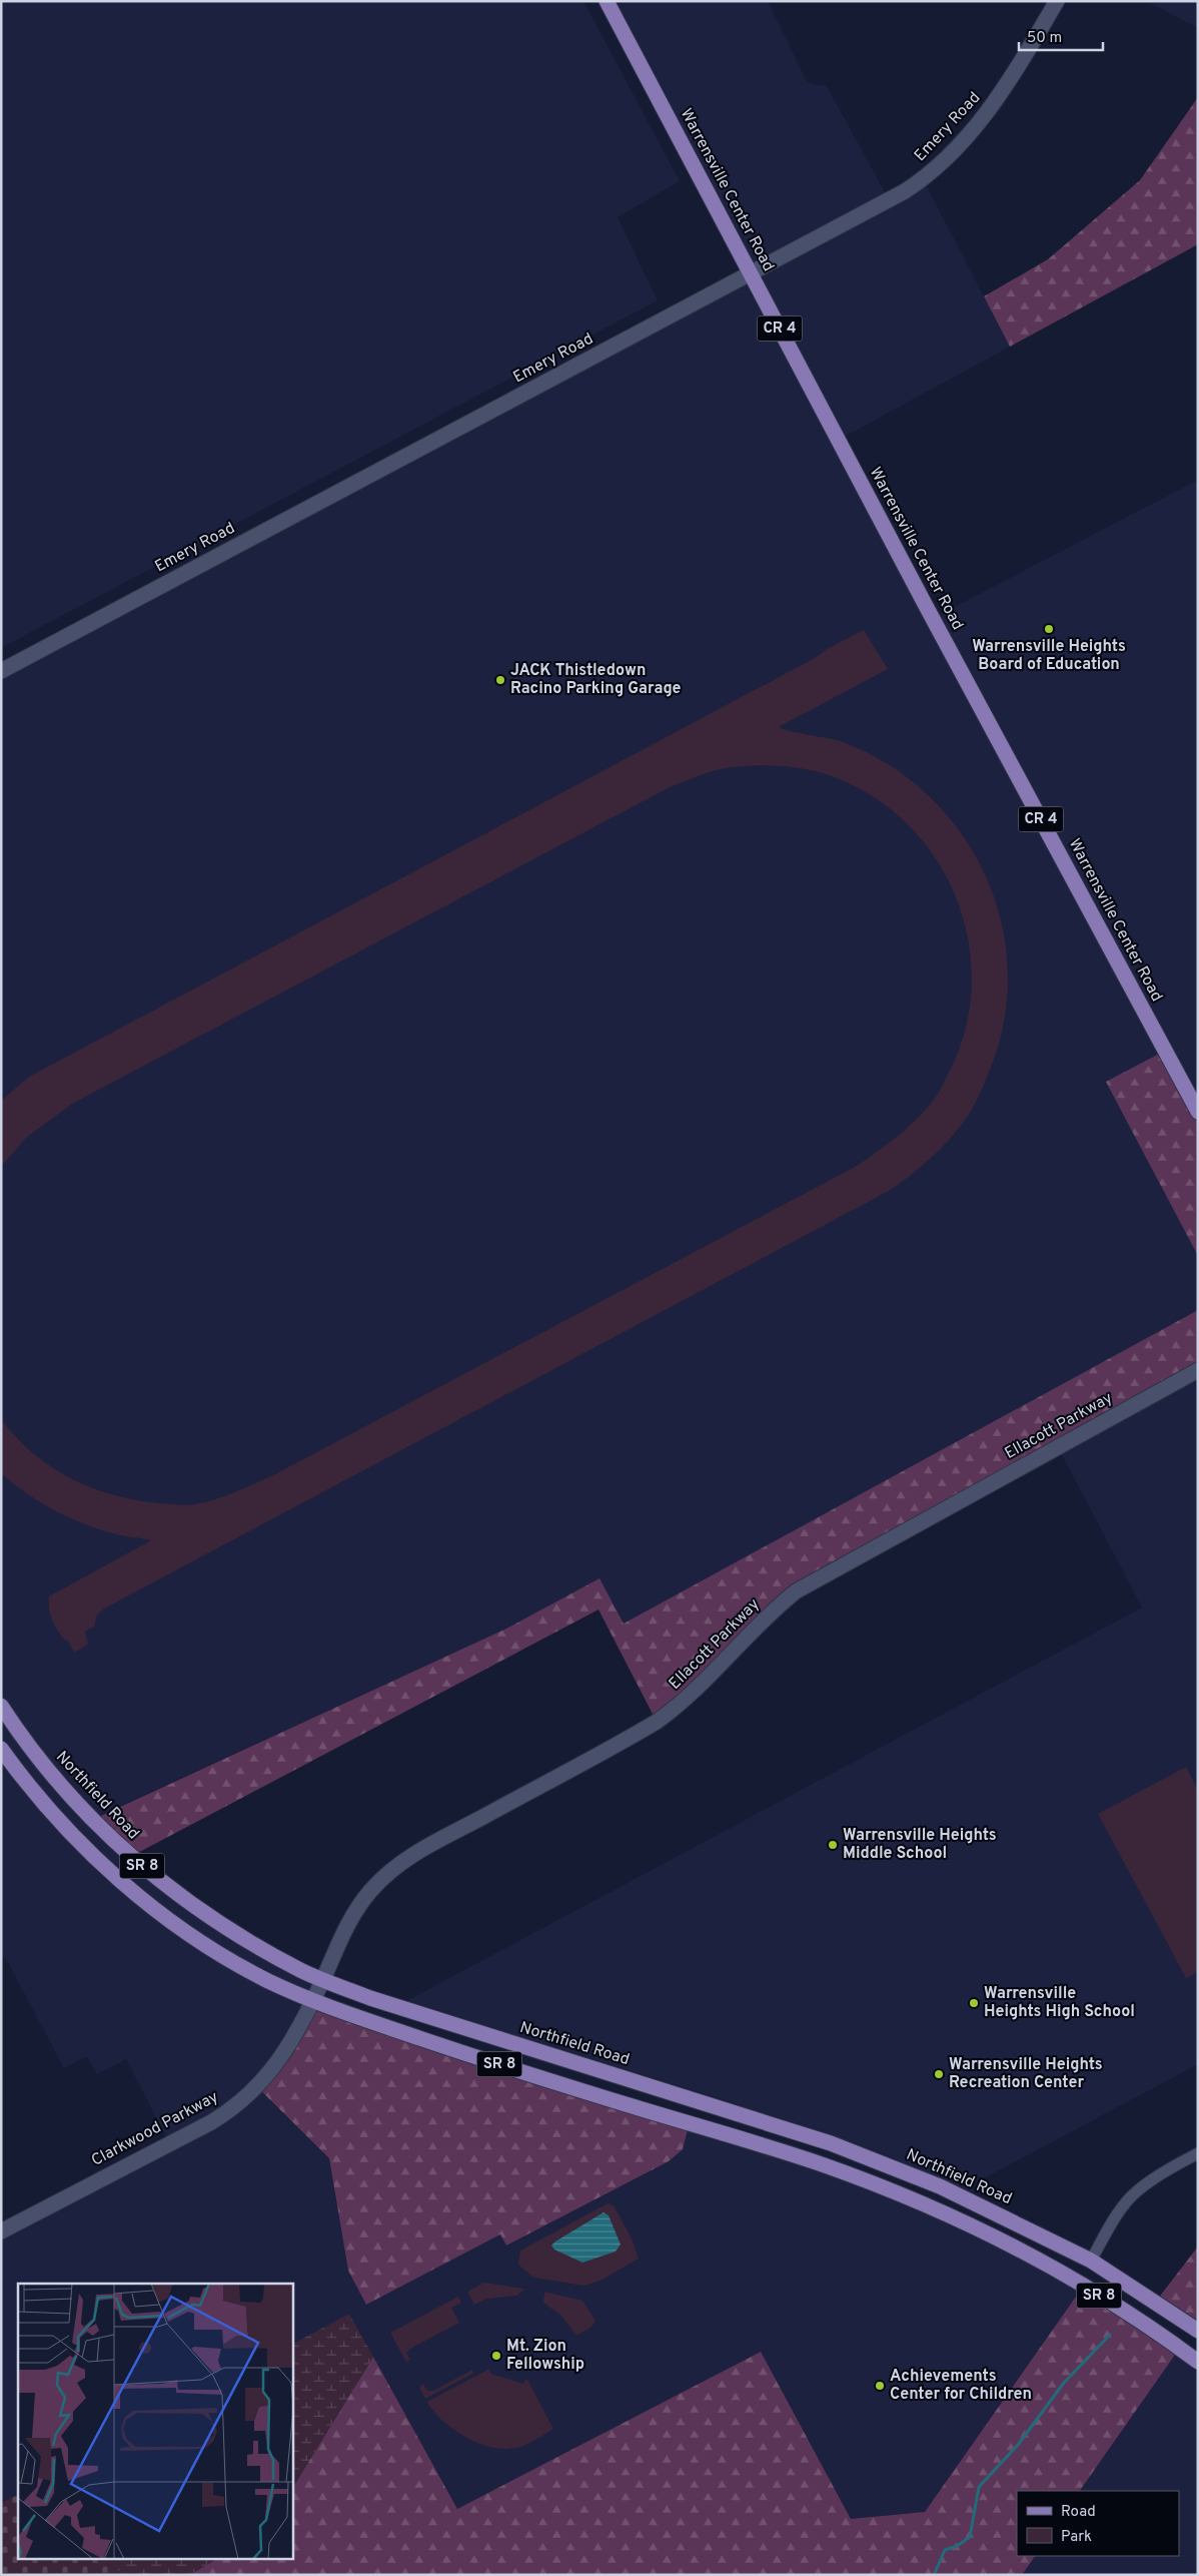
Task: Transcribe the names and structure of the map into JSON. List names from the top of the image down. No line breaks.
{"streets":{"main road":["Warrensville Center Road","CR 4","Northfield Road","SR 8"],"street":["Emery Road","Ellacott Parkway","Clarkwood Parkway"]},"crossings":[["Emery Road","Warrensville Center Road"],["Ellacott Parkway","Northfield Road"],["Ellacott Parkway","SR 8"],["Ellacott Parkway","Clarkwood Parkway"],["SR 8","Clarkwood Parkway"]],"places":["Warrensville Heights Board of Education","JACK Thistledown Racino Parking Garage","Warrensville Heights Middle School","Warrensville Heights High School","Warrensville Heights Recreation Center","Mt. Zion Fellowship","Achievements Center for Children"],"legend":["Road","Park"],"scale_bar":"50 m"}
